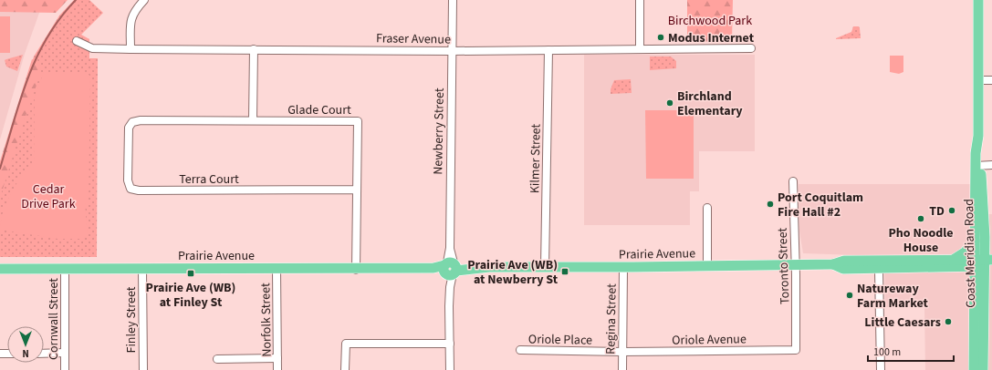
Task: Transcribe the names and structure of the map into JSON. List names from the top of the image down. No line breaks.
{"streets":{"main road":["Prairie Avenue","Coast Meridian Road"],"street":["Fraser Avenue","Glade Court","Newberry Street","Kilmer Street","Terra Court","Toronto Street","Cornwall Street","Regina Street","Finley Street","Norfolk Street","Oriole Place","Oriole Avenue"]},"crossings":[["Fraser Avenue","Newberry Street"],["Fraser Avenue","Kilmer Street"],["Glade Court","Terra Court"],["Glade Court","Prairie Avenue"],["Newberry Street","Prairie Avenue"],["Kilmer Street","Prairie Avenue"],["Prairie Avenue","Coast Meridian Road"],["Prairie Avenue","Toronto Street"],["Prairie Avenue","Cornwall Street"],["Prairie Avenue","Regina Street"],["Prairie Avenue","Finley Street"],["Prairie Avenue","Norfolk Street"],["Toronto Street","Oriole Avenue"],["Regina Street","Oriole Place"],["Regina Street","Oriole Avenue"],["Oriole Place","Oriole Avenue"]],"parks":["Birchwood Park","Cedar Drive Park"],"places":{"other":["Modus Internet","Birchland Elementary","Port Coquitlam Fire Hall #2","TD","Pho Noodle House","Natureway Farm Market","Little Caesars"],"transit":["Prairie Ave (WB) at Newberry St","Prairie Ave (WB) at Finley St"]},"scale_bar":"100 m","north":"bottom"}
